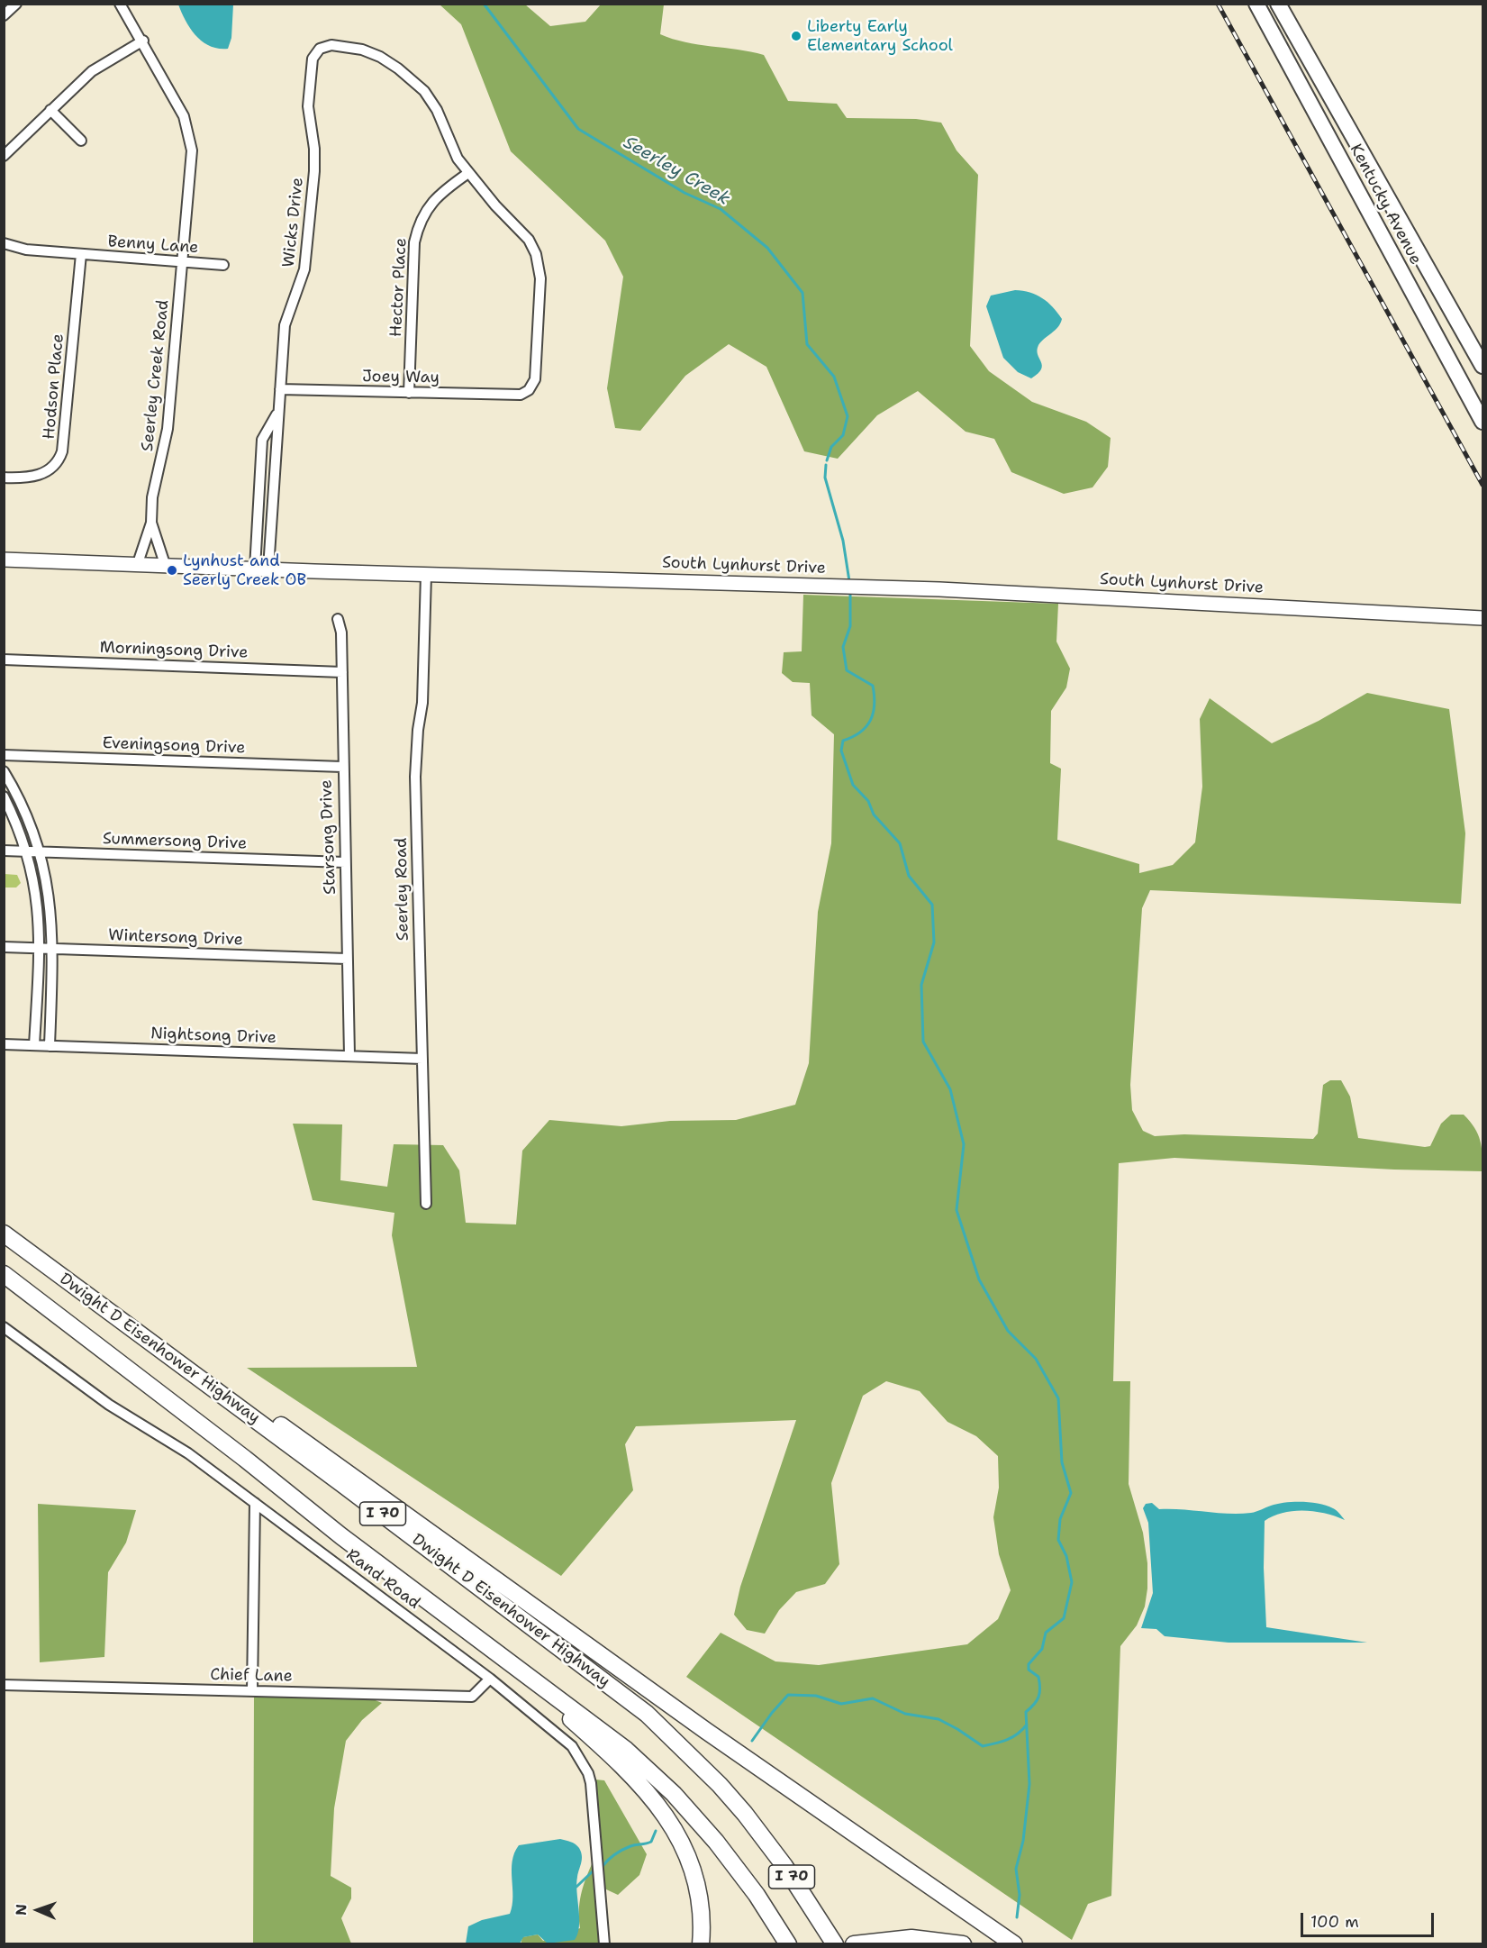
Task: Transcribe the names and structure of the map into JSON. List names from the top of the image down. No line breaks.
{"streets":{"highway":["Dwight D Eisenhower Highway","I 70"],"main road":["Kentucky Avenue","South Lynhurst Drive"],"street":["Wicks Drive","Benny Lane","Hector Place","Seerley Creek Road","Joey Way","Hodson Place","Morningsong Drive","Eveningsong Drive","Starsong Drive","Summersong Drive","Seerley Road","Wintersong Drive","Nightsong Drive","Rand Road","Chief Lane"]},"crossings":[["Wicks Drive","Hector Place"],["Wicks Drive","Joey Way"],["Wicks Drive","South Lynhurst Drive"],["Benny Lane","Seerley Creek Road"],["Benny Lane","Hodson Place"],["Hector Place","Joey Way"],["Seerley Creek Road","South Lynhurst Drive"],["South Lynhurst Drive","Seerley Road"],["Morningsong Drive","Starsong Drive"],["Eveningsong Drive","Starsong Drive"],["Starsong Drive","Summersong Drive"],["Starsong Drive","Wintersong Drive"],["Starsong Drive","Nightsong Drive"],["Seerley Road","Nightsong Drive"],["Rand Road","Chief Lane"]],"water":["Seerley Creek"],"places":["Liberty Early Elementary School","Lynhust and Seerly Creek OB"],"scale_bar":"100 m","north":"left"}
